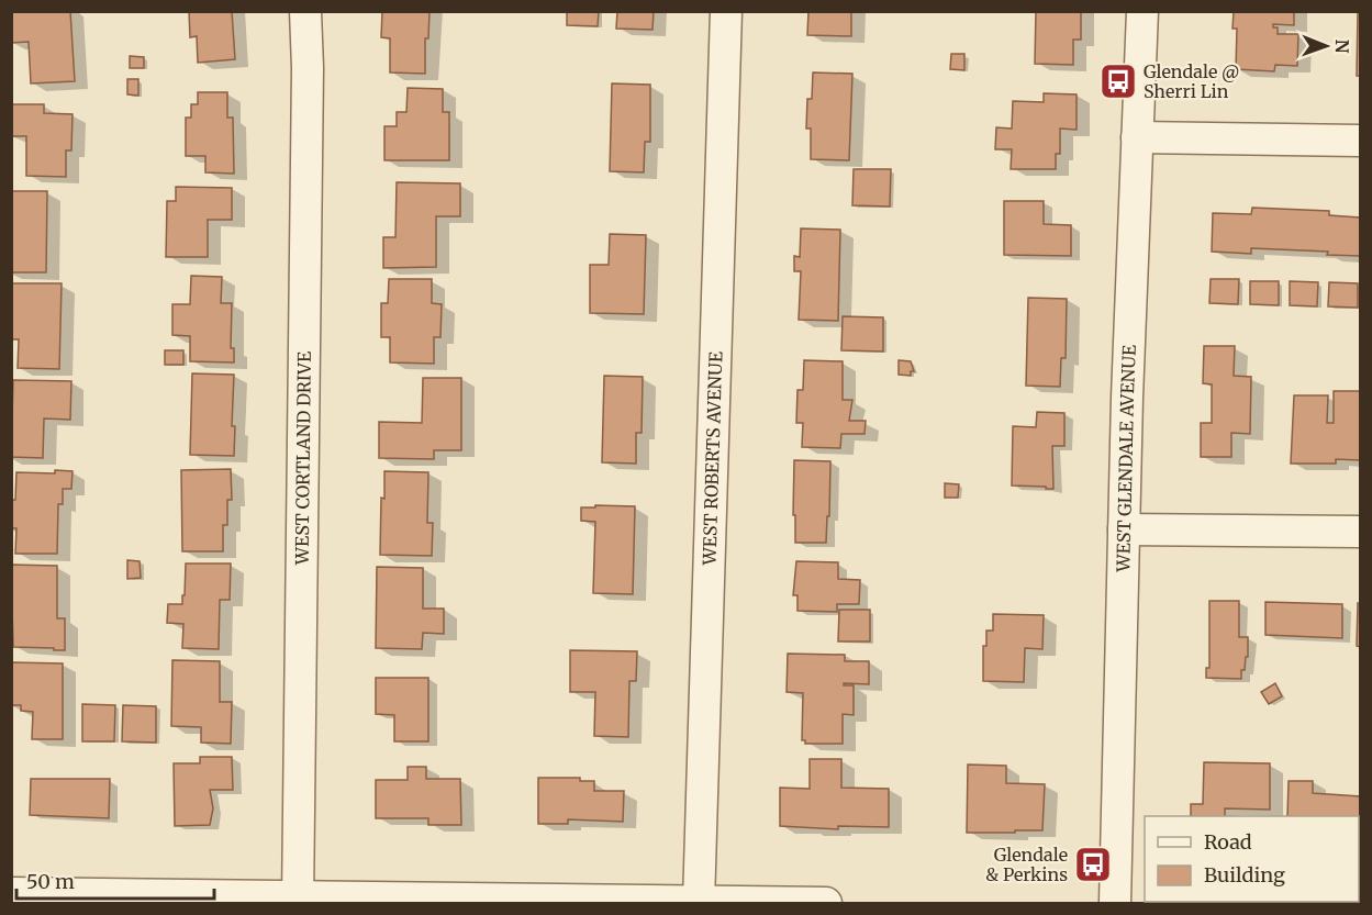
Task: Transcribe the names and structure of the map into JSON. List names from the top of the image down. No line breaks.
{"streets":{"street":["WEST CORTLAND DRIVE","WEST GLENDALE AVENUE","WEST ROBERTS AVENUE"]},"places":{"bus stop":["Glendale @ Sherri Lin","Glendale & Perkins"]},"legend":["Road","Building"],"scale_bar":"50 m","north":"right"}
